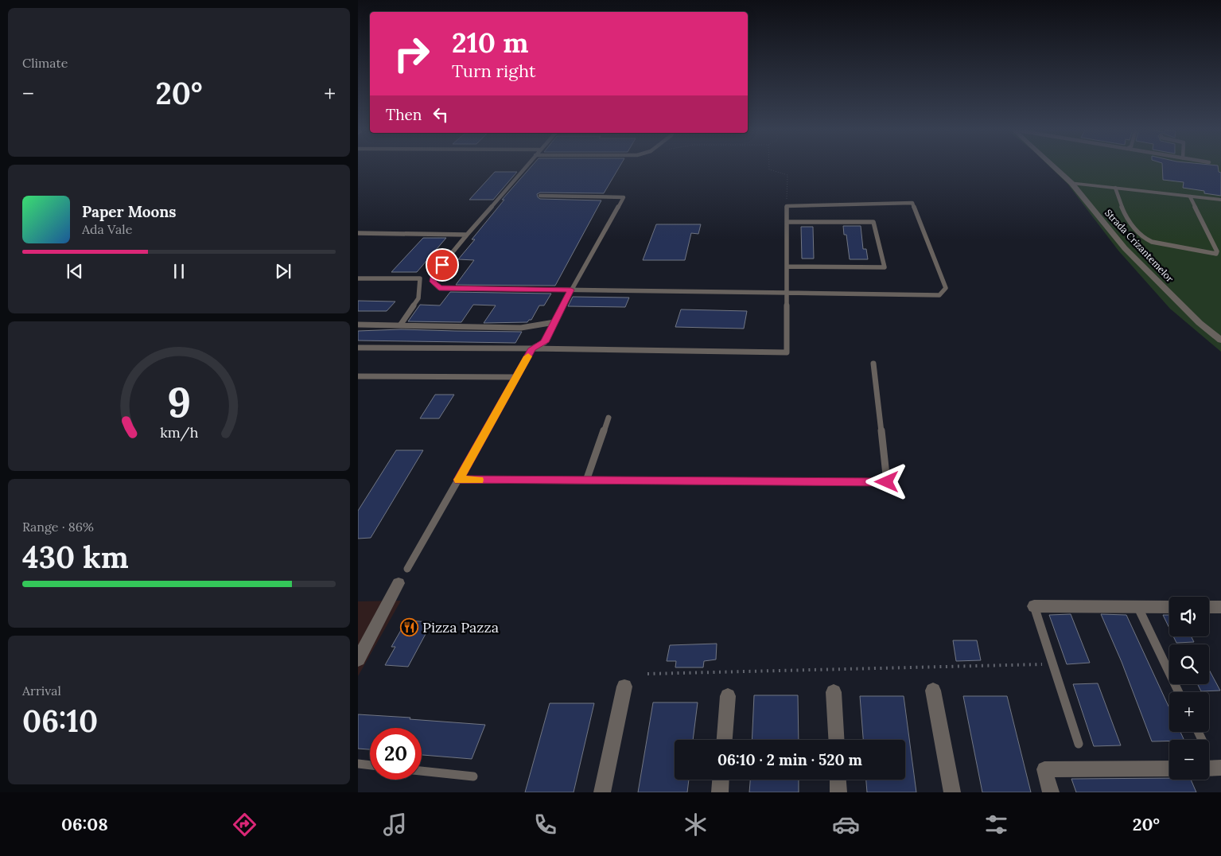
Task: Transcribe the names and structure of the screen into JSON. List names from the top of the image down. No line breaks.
{"streets":{"street":["Strada Crizantemelor"]},"places":{"restaurant":["Pizza Pazza"]},"page":{"tile":["Climate",["Range · 86%","430 km"],["Arrival","06:10"]],"turn":["210 m","Turn right"],"heat":["−","20°","+"],"then":"Then","song":["Paper Moons","Ada Vale"],"map_buttons":["+","−"],"limit":"20","trip":"06:10 · 2 min · 520 m","tabs":["06:08","20°"],"gauge":["9","km/h"]}}
